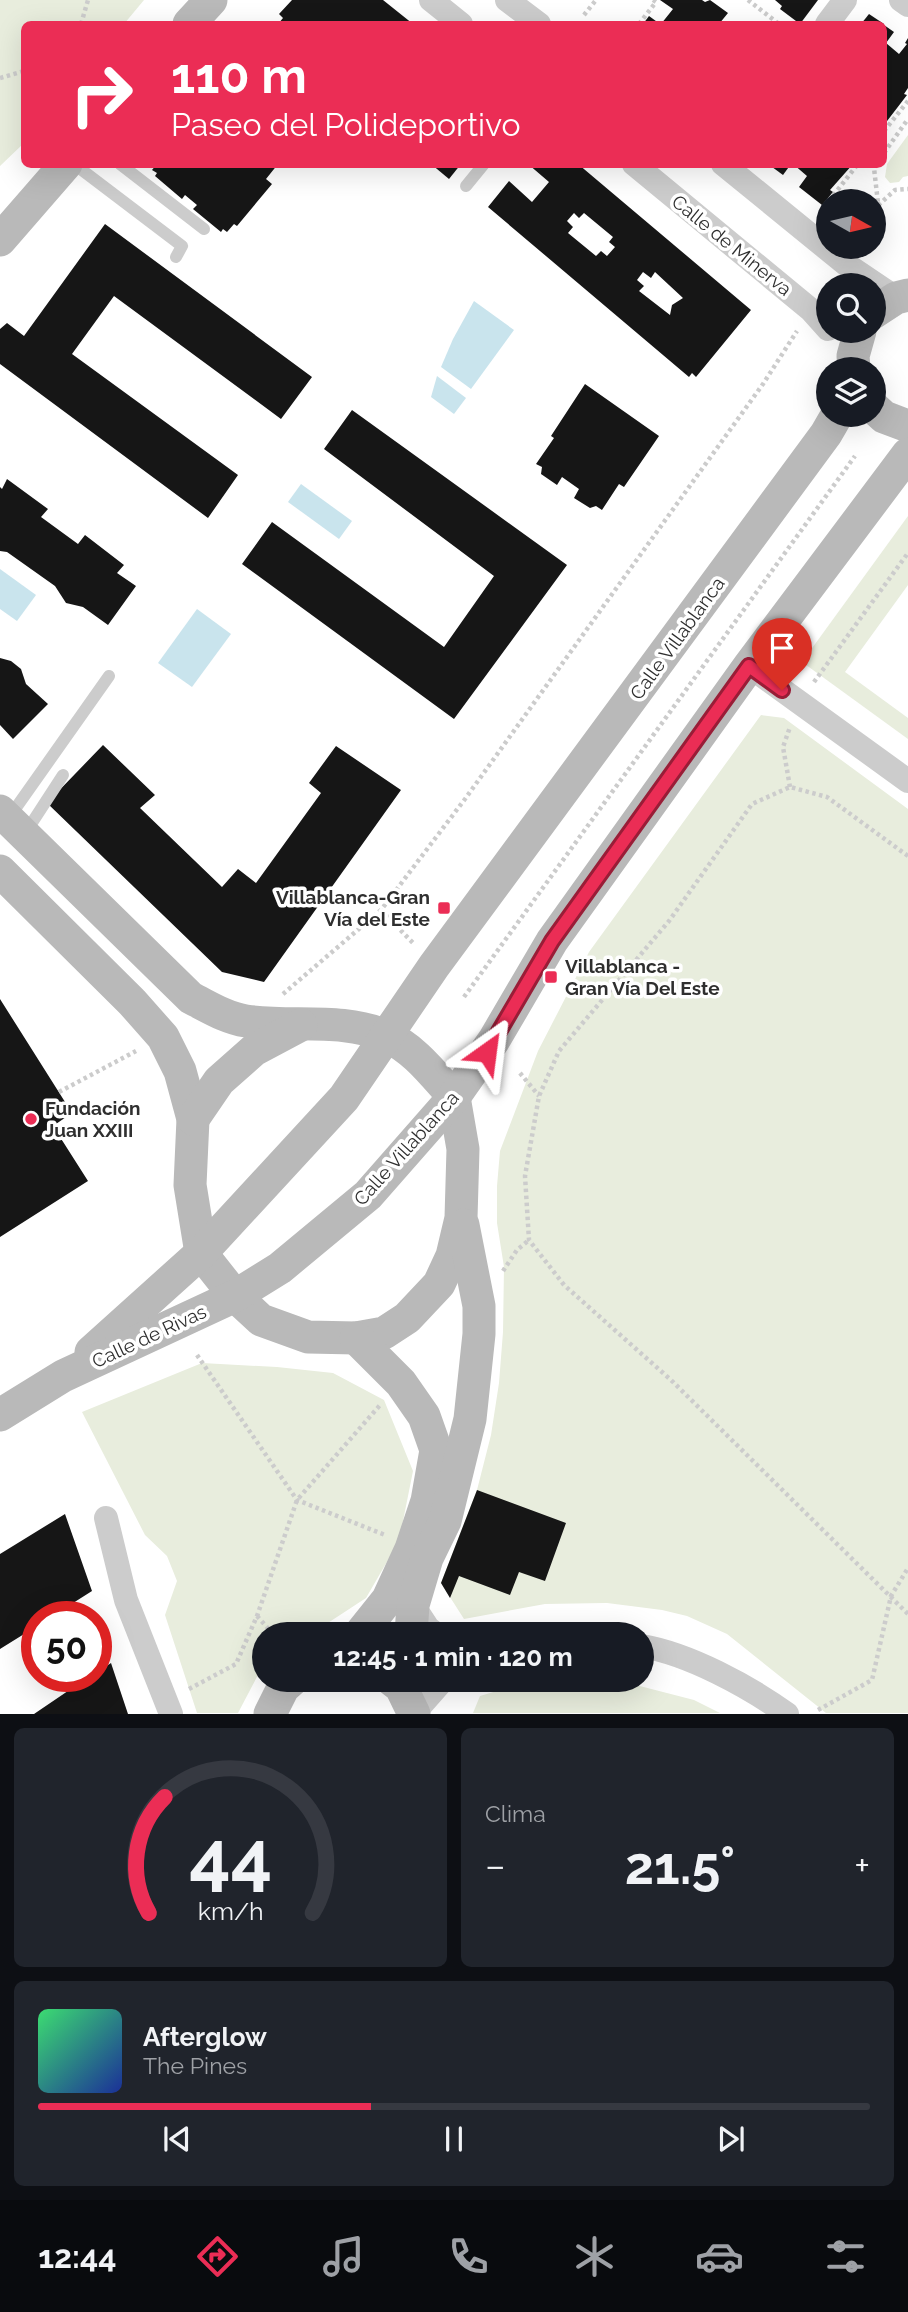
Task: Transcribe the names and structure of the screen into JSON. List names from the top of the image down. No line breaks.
{"streets":{"main road":["Calle Villablanca","Calle de Rivas"],"street":["Calle de Minerva"]},"crossings":[["Calle Villablanca","Calle de Rivas"]],"places":{"transit":["Villablanca-Gran Vía del Este","Villablanca - Gran Vía Del Este"],"other":["Fundación Juan XXIII"]},"north":"right","page":{"turn":["110 m","Paseo del Polideportivo"],"limit":"50","trip":"12:45 · 1 min · 120 m","tile":"Clima","heat":["−","21.5°","+"],"song":["Afterglow","The Pines"],"tabs":"12:44","gauge":["44","km/h"]}}
